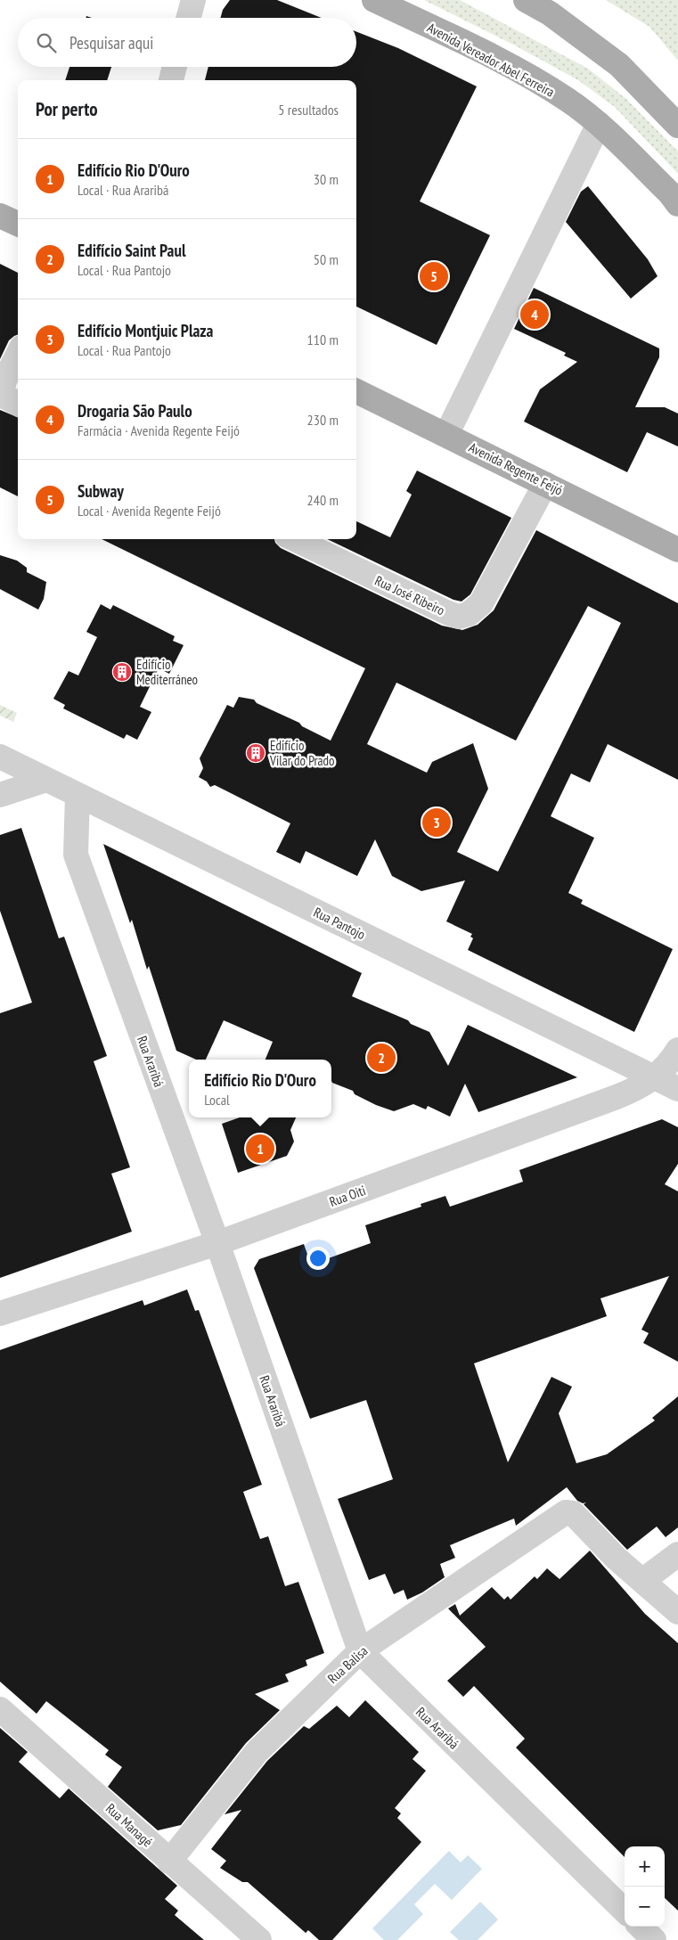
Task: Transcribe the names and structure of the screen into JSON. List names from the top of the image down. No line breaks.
{"streets":{"main road":["Avenida Vereador Abel Ferreira","Avenida Regente Feijó"],"street":["Rua José Ribeiro","Rua Pantojo","Rua Araribá","Rua Oiti","Rua Balisa","Rua Managé"]},"crossings":[["Avenida Regente Feijó","Rua José Ribeiro"],["Rua Pantojo","Rua Araribá"],["Rua Pantojo","Rua Oiti"],["Rua Araribá","Rua Oiti"],["Rua Araribá","Rua Balisa"],["Rua Balisa","Rua Managé"]],"places":{"building":["Edifício Mediterráneo","Edifício Vilar do Prado"]},"page":{"search":"Pesquisar aqui","heading":["Por perto","5 resultados"],"list":[{"mark":"1","name":"Edifício Rio D'Ouro","note":"Local · Rua Araribá","value":"30 m"},{"mark":"2","name":"Edifício Saint Paul","note":"Local · Rua Pantojo","value":"50 m"},{"mark":"3","name":"Edifício Montjuic Plaza","note":"Local · Rua Pantojo","value":"110 m"},{"mark":"4","name":"Drogaria São Paulo","note":"Farmácia · Avenida Regente Feijó","value":"230 m"},{"mark":"5","name":"Subway","note":"Local · Avenida Regente Feijó","value":"240 m"}],"pins":["5","4","3","2","1"],"popup":["Edifício Rio D'Ouro","Local"],"map_buttons":["+","−"]}}
